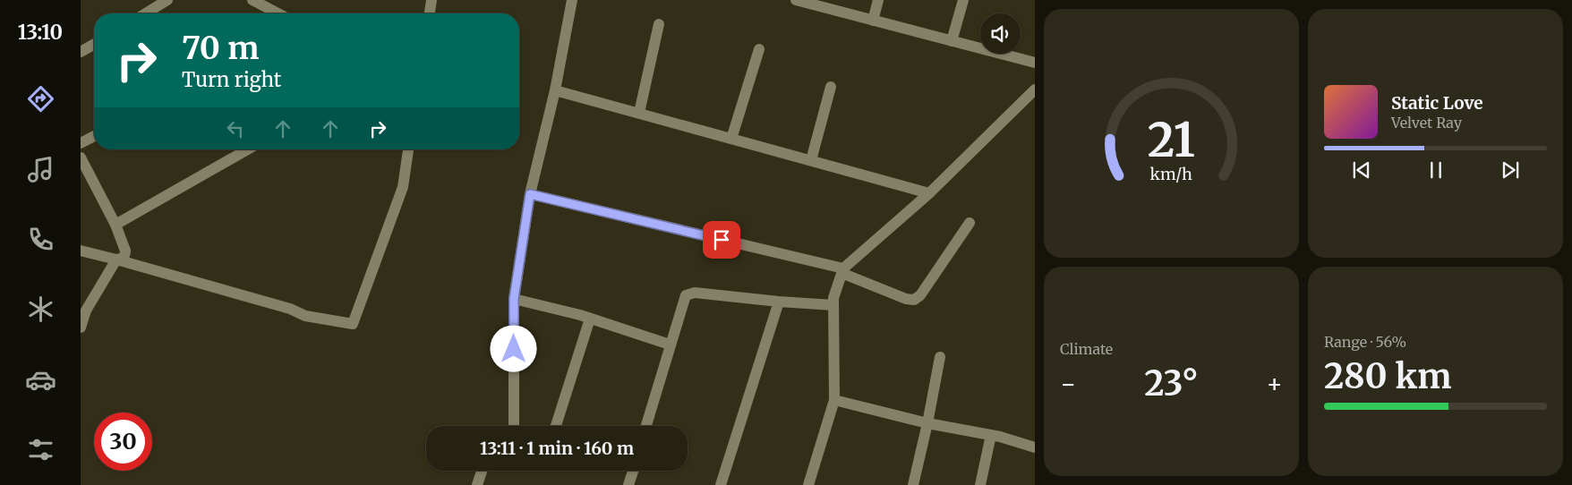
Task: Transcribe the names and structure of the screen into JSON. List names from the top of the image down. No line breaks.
{"page":{"tabs":"13:10","turn":["70 m","Turn right"],"song":["Static Love","Velvet Ray"],"tile":["Climate",["Range · 56%","280 km"]],"heat":["−","23°","+"],"limit":"30","trip":"13:11 · 1 min · 160 m","gauge":["21","km/h"]}}
